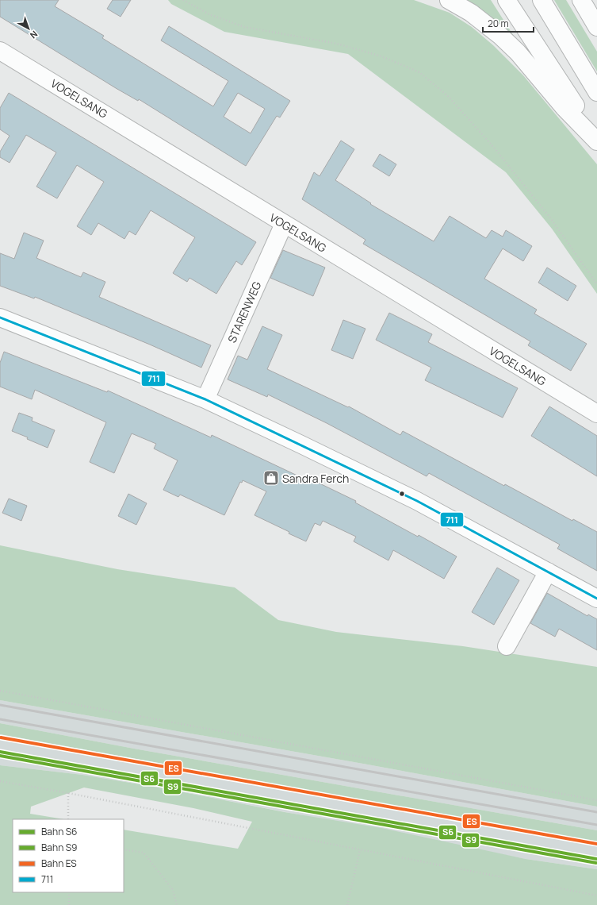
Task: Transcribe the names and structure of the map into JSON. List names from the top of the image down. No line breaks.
{"streets":{"main road":["VOGELSANG","STARENWEG"]},"crossings":[["VOGELSANG","STARENWEG"]],"places":{"shop":["Sandra Ferch"]},"lines":["transit line 711","rail line ES","rail line S6","rail line S9"],"legend":["Bahn S6","Bahn S9","Bahn ES","711"],"scale_bar":"20 m","north":"bottom right"}
